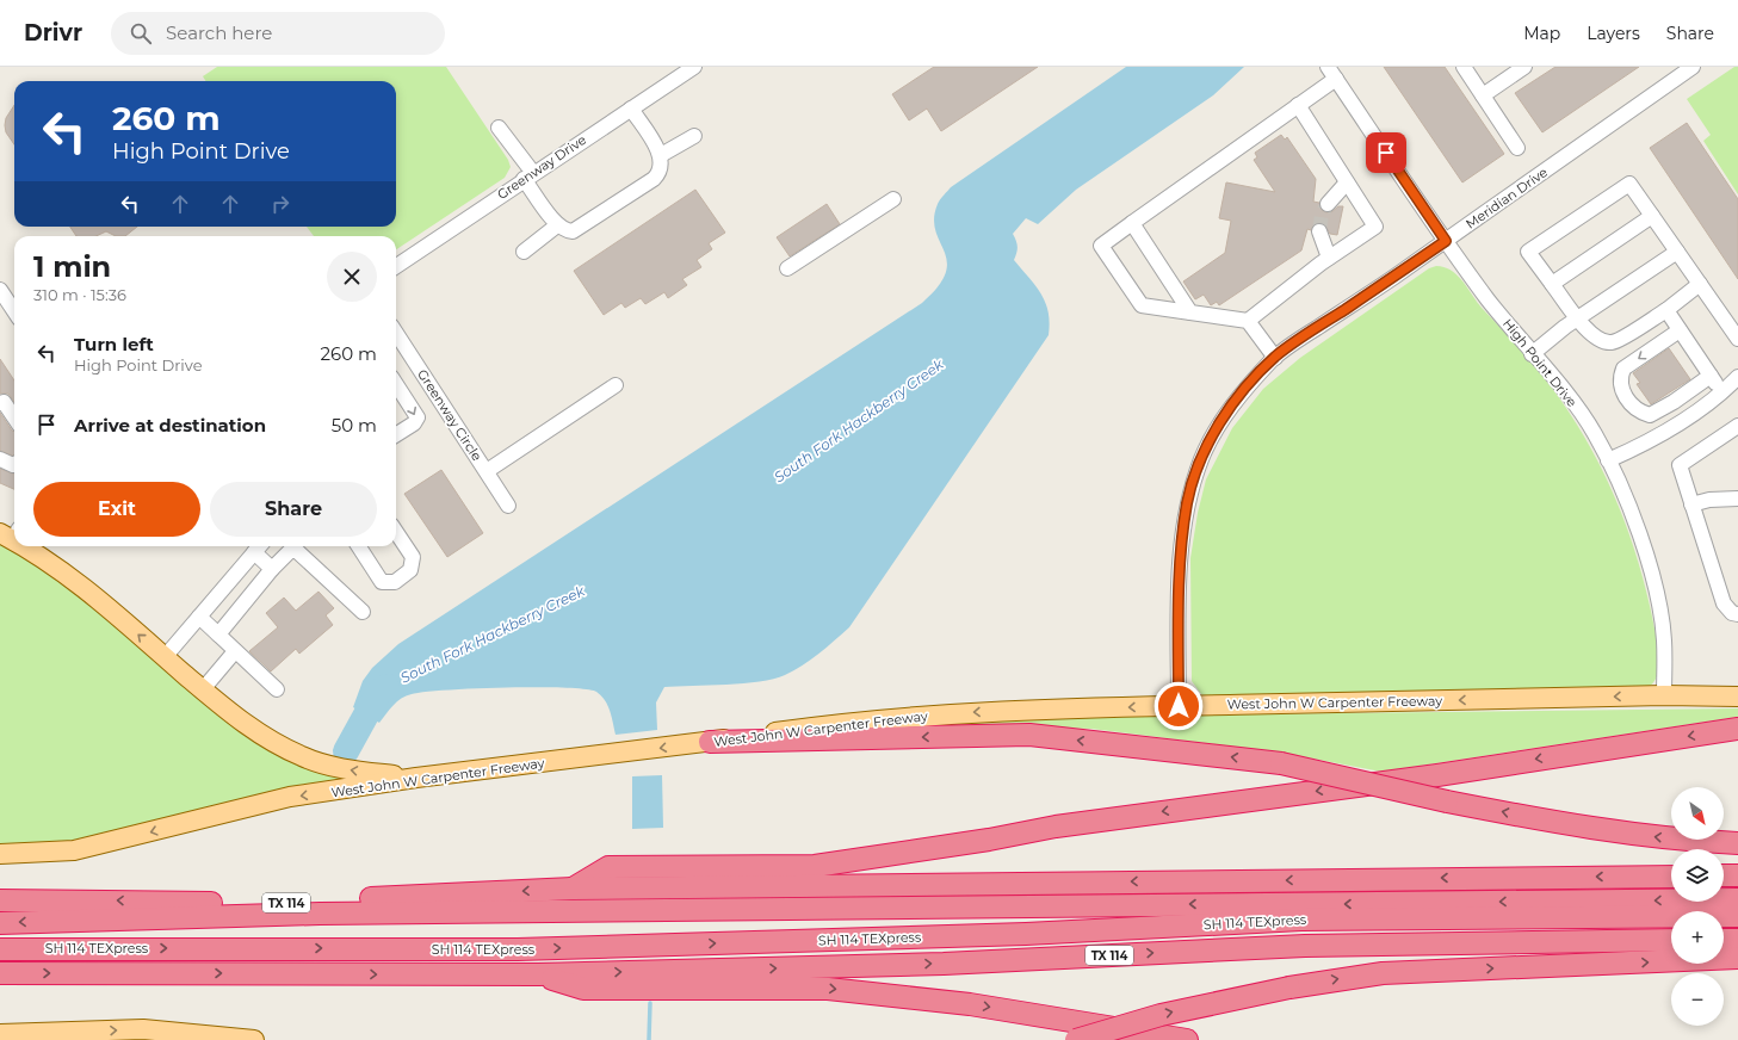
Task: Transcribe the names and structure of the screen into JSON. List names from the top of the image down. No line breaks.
{"streets":{"highway":["TX 114","SH 114 TEXpress"],"main road":["West John W Carpenter Freeway"],"street":["Greenway Drive","Meridian Drive","High Point Drive","Greenway Circle"]},"crossings":[["Meridian Drive","High Point Drive"],["Meridian Drive","West John W Carpenter Freeway"],["High Point Drive","West John W Carpenter Freeway"]],"one_way":["West John W Carpenter Freeway"],"water":["South Fork Hackberry Creek"],"north":"bottom right","page":{"header":"Drivr","search":"Search here","nav":["Map","Layers","Share"],"turn":["260 m","High Point Drive"],"heading":["1 min","310 m · 15:36"],"list":[{"name":"Turn left","note":"High Point Drive","value":"260 m"},{"name":"Arrive at destination","value":"50 m"}],"buttons":["Exit","Share"],"map_buttons":["+","−"]}}
